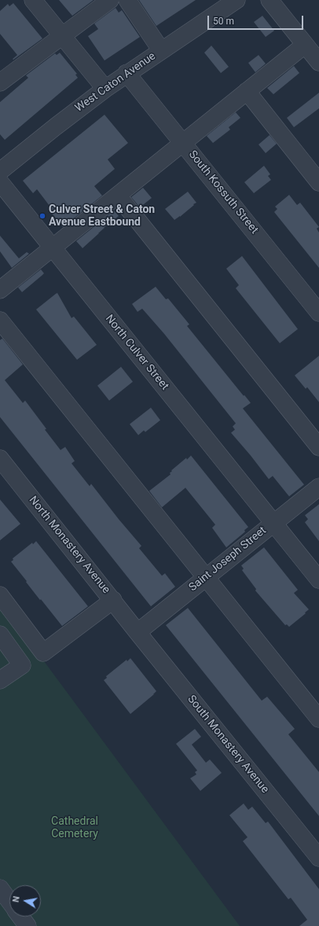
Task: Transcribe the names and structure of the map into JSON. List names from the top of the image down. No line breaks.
{"streets":{"street":["West Caton Avenue","South Kossuth Street","North Culver Street","North Monastery Avenue","Saint Joseph Street","South Monastery Avenue"]},"crossings":[["West Caton Avenue","South Kossuth Street"],["North Culver Street","Saint Joseph Street"],["North Monastery Avenue","Saint Joseph Street"],["North Monastery Avenue","South Monastery Avenue"],["Saint Joseph Street","South Monastery Avenue"]],"parks":["Cathedral Cemetery"],"places":["Culver Street & Caton Avenue Eastbound"],"scale_bar":"50 m","north":"left"}
